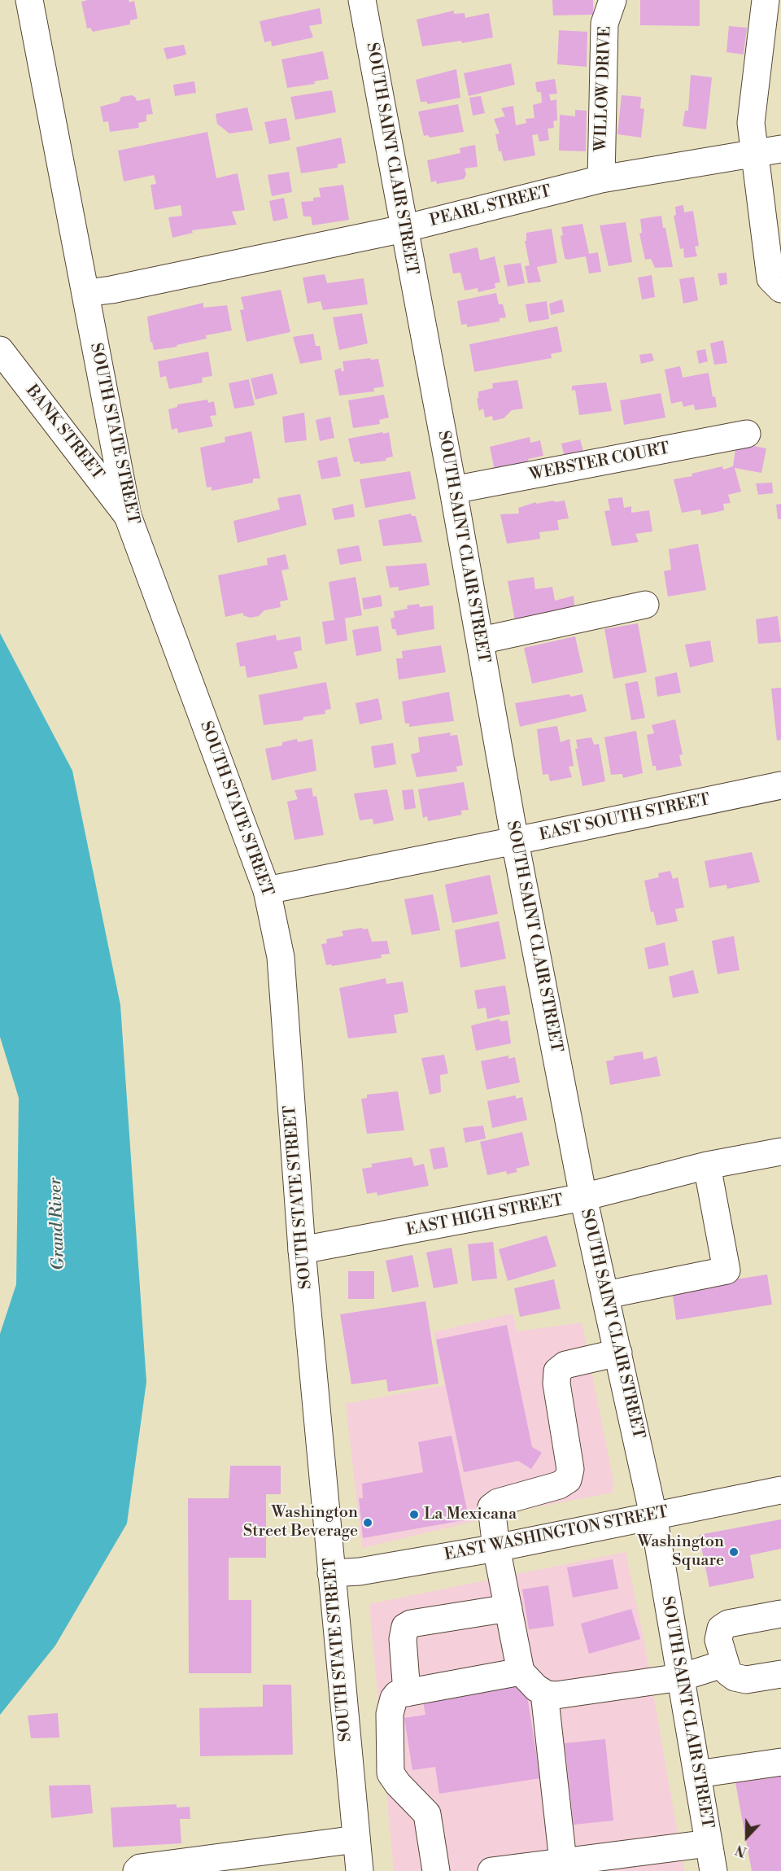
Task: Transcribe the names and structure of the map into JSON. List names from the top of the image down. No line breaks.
{"streets":{"street":["WILLOW DRIVE","SOUTH SAINT CLAIR STREET","PEARL STREET","BANK STREET","SOUTH STATE STREET","WEBSTER COURT","EAST SOUTH STREET","EAST HIGH STREET","EAST WASHINGTON STREET"]},"crossings":[["WILLOW DRIVE","PEARL STREET"],["SOUTH SAINT CLAIR STREET","PEARL STREET"],["SOUTH SAINT CLAIR STREET","WEBSTER COURT"],["SOUTH SAINT CLAIR STREET","EAST SOUTH STREET"],["SOUTH SAINT CLAIR STREET","EAST HIGH STREET"],["SOUTH SAINT CLAIR STREET","EAST WASHINGTON STREET"],["PEARL STREET","SOUTH STATE STREET"],["BANK STREET","SOUTH STATE STREET"],["SOUTH STATE STREET","EAST SOUTH STREET"],["SOUTH STATE STREET","EAST HIGH STREET"],["SOUTH STATE STREET","EAST WASHINGTON STREET"]],"water":["Grand River"],"places":["La Mexicana","Washington Street Beverage","Washington Square"],"north":"bottom"}
